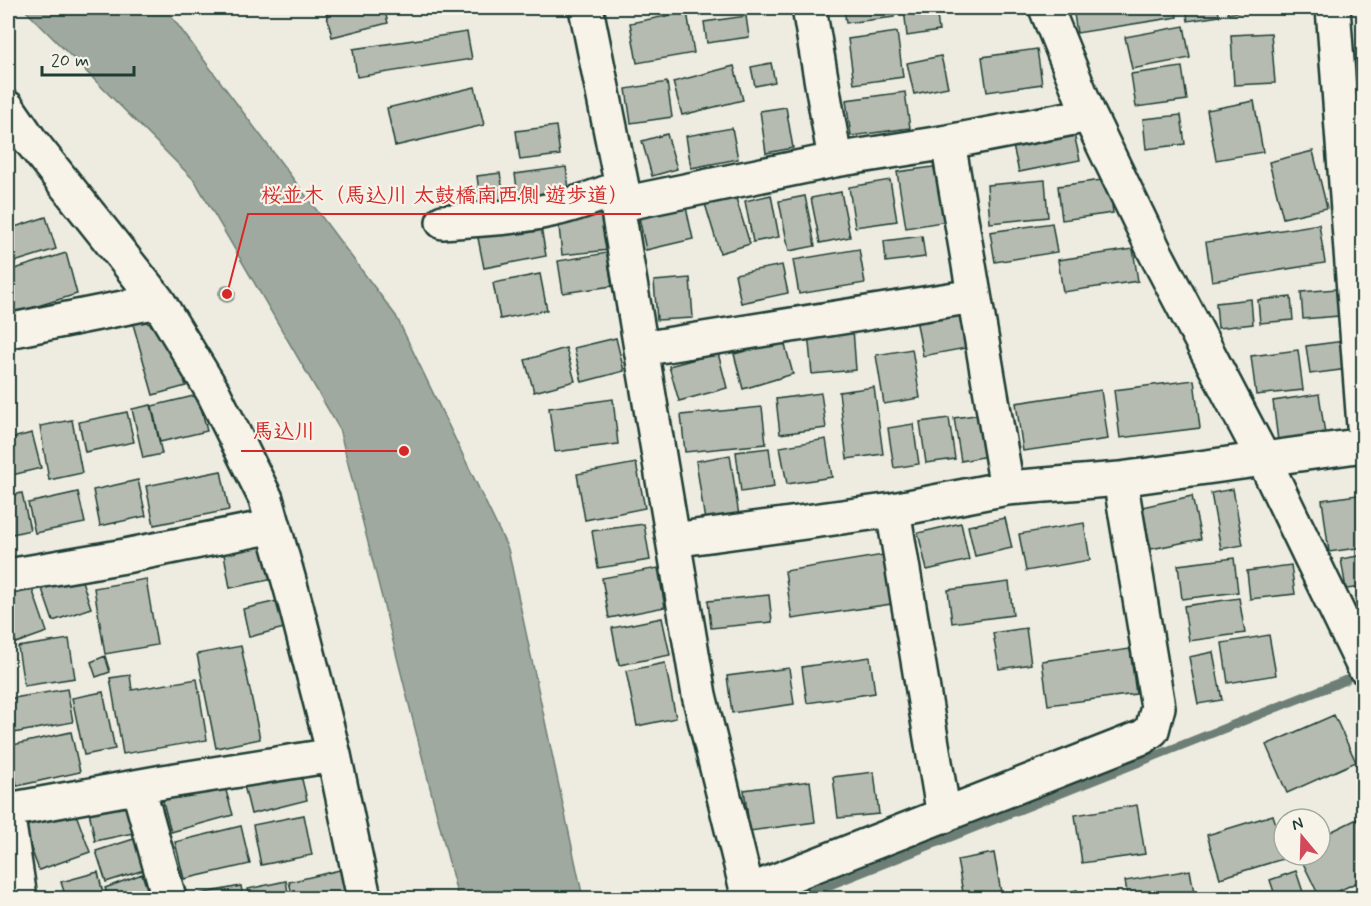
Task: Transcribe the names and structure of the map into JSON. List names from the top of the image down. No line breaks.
{"places":["桜並木（馬込川 太鼓橋南西側 遊歩道）","馬込川"],"scale_bar":"20 m","north":"top"}
